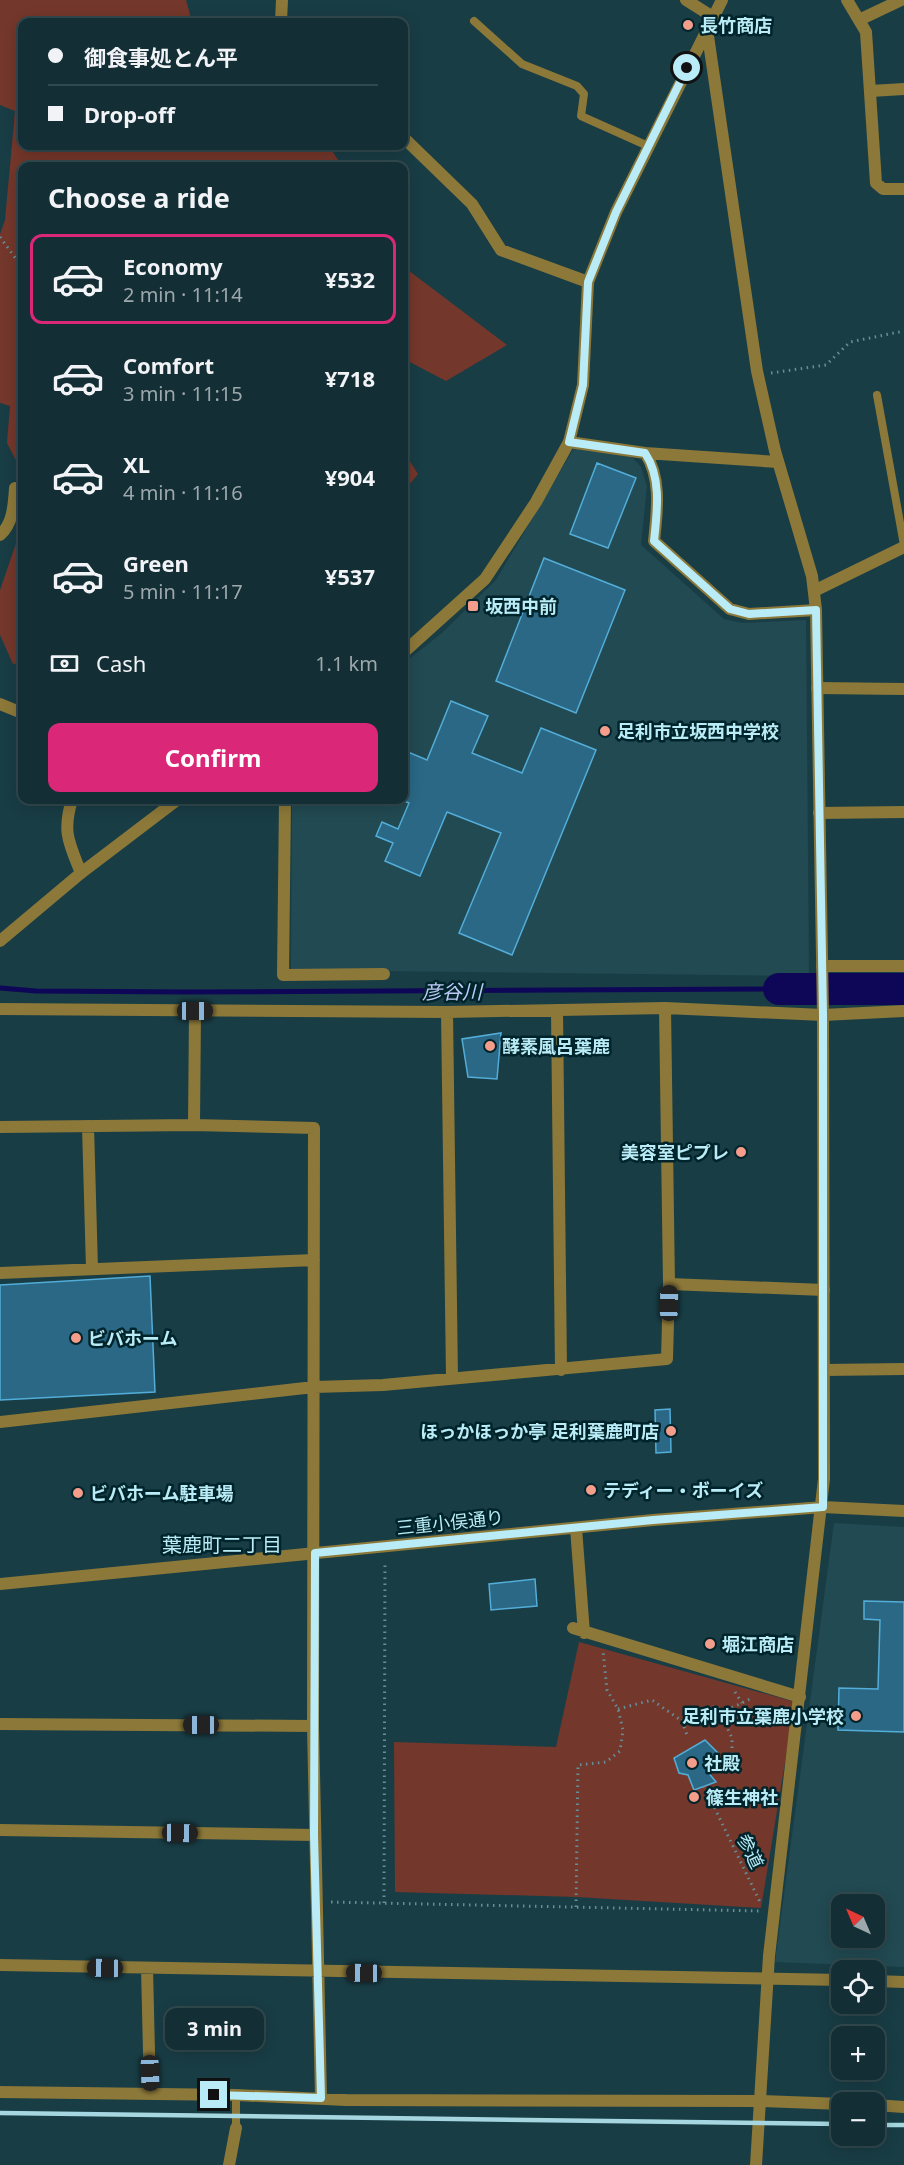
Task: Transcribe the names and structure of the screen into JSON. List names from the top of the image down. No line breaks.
{"streets":{"street":["三重小俣通り"],"path":["参道"]},"districts":["葉鹿町二丁目"],"water":["彦谷川"],"places":{"other":["長竹商店","足利市立坂西中学校","酵素風呂葉鹿","美容室ピプレ","ビバホーム","ほっかほっか亭 足利葉鹿町店","テディー・ボーイズ","ビバホーム駐車場","堀江商店","足利市立葉鹿小学校","社殿","篠生神社"],"transit":["坂西中前"]},"north":"top left","page":{"banner":["御食事処とん平","Drop-off"],"heading":"Choose a ride","list":[{"name":"Economy","note":"2 min · 11:14","value":"¥532"},{"name":"Comfort","note":"3 min · 11:15","value":"¥718"},{"name":"XL","note":"4 min · 11:16","value":"¥904"},{"name":"Green","note":"5 min · 11:17","value":"¥537"}],"pay":["Cash","1.1 km"],"buttons":"Confirm","map_buttons":["+","−"],"bubble":"3 min"}}
